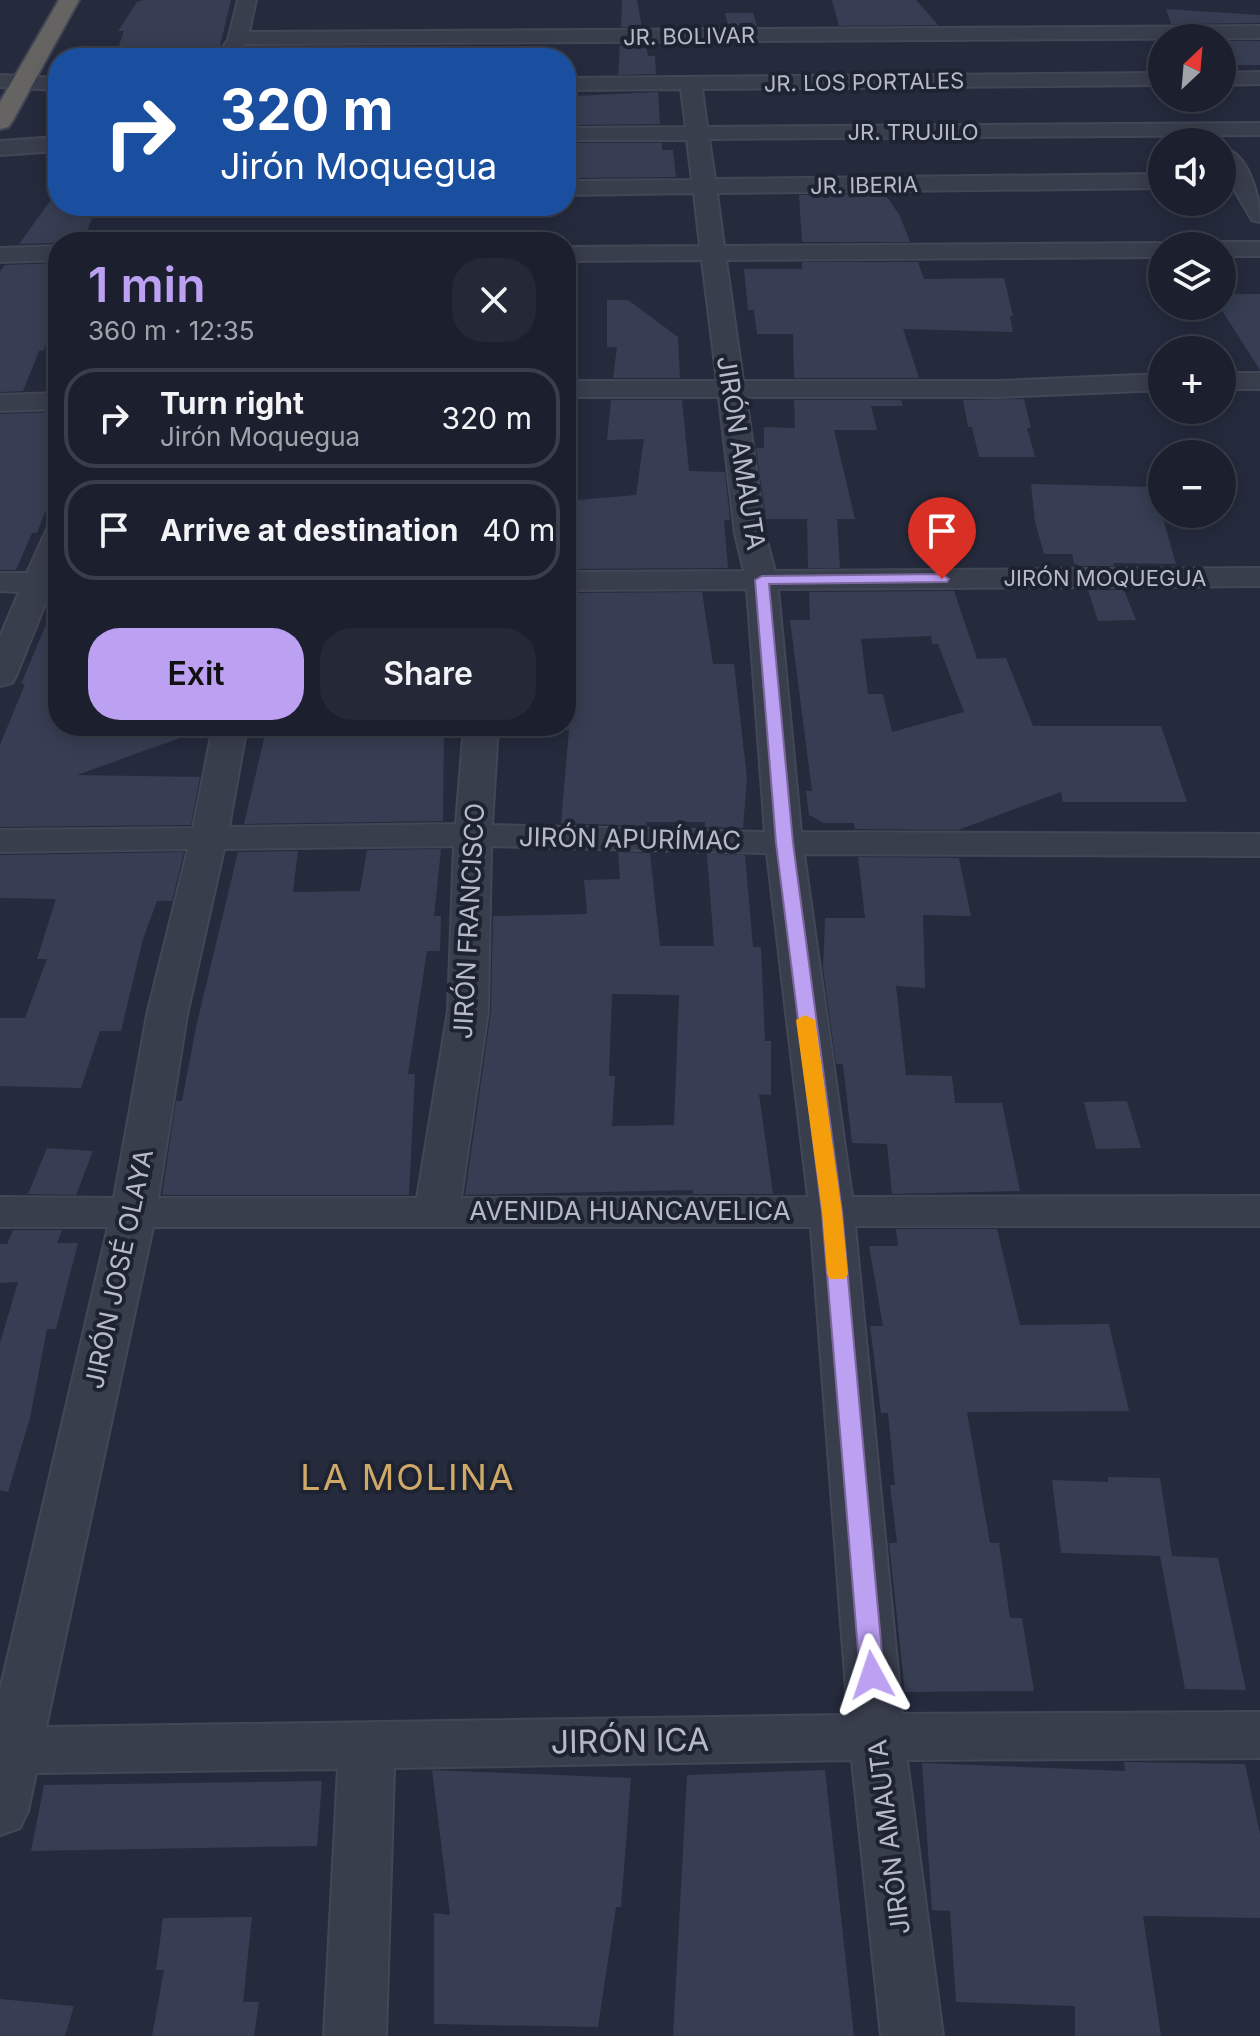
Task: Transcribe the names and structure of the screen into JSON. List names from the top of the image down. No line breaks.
{"streets":{"street":["JR. BOLIVAR","JR. LOS PORTALES","JR. TRUJILO","JR. IBERIA","JIRÓN AMAUTA","JIRÓN MOQUEGUA","JIRÓN APURÍMAC","JIRÓN FRANCISCO","AVENIDA HUANCAVELICA","JIRÓN JOSÉ OLAYA","JIRÓN ICA"]},"crossings":[["JR. LOS PORTALES","JIRÓN AMAUTA"],["JR. TRUJILO","JIRÓN AMAUTA"],["JR. IBERIA","JIRÓN AMAUTA"],["JIRÓN AMAUTA","JIRÓN MOQUEGUA"],["JIRÓN AMAUTA","JIRÓN APURÍMAC"],["JIRÓN AMAUTA","AVENIDA HUANCAVELICA"],["JIRÓN AMAUTA","JIRÓN ICA"],["JIRÓN APURÍMAC","JIRÓN FRANCISCO"],["JIRÓN APURÍMAC","JIRÓN JOSÉ OLAYA"],["JIRÓN FRANCISCO","AVENIDA HUANCAVELICA"],["AVENIDA HUANCAVELICA","JIRÓN JOSÉ OLAYA"],["JIRÓN JOSÉ OLAYA","JIRÓN ICA"]],"districts":["LA MOLINA"],"north":"top right","page":{"map_buttons":["+","−"],"turn":["320 m","Jirón Moquegua"],"heading":["1 min","360 m · 12:35"],"list":[{"name":"Turn right","note":"Jirón Moquegua","value":"320 m"},{"name":"Arrive at destination","value":"40 m"}],"buttons":["Exit","Share"]}}
